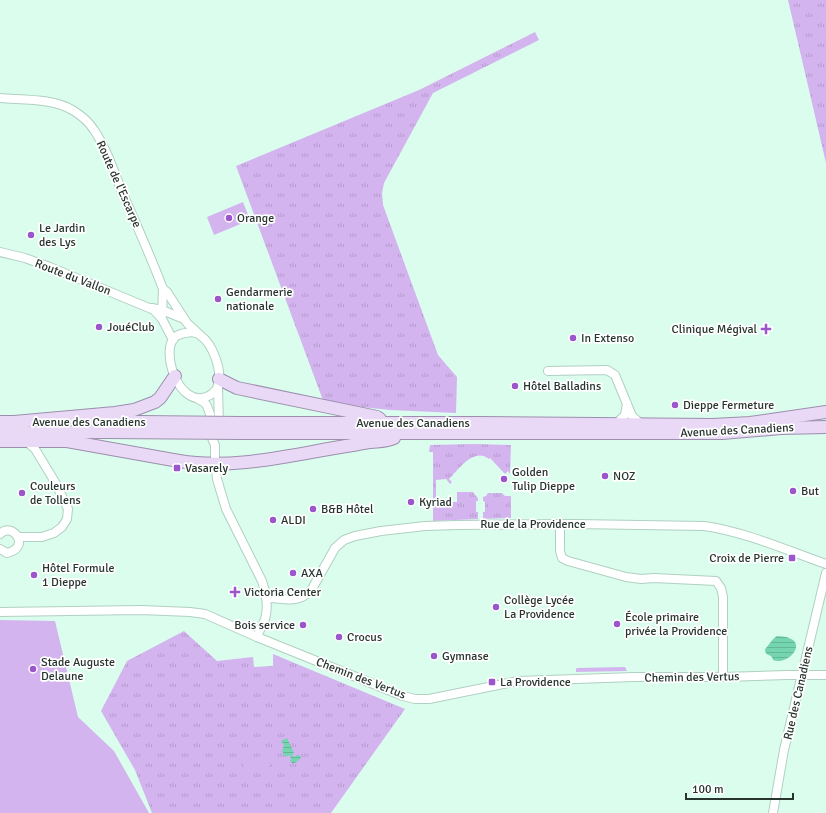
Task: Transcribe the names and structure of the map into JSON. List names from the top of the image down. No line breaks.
{"streets":{"main road":["Avenue des Canadiens"],"street":["Route de l'Escarpe","Route du Vallon","Rue de la Providence","Chemin des Vertus","Rue des Canadiens"]},"crossings":[["Chemin des Vertus","Rue des Canadiens"]],"places":{"other":["Orange","Le Jardin des Lys","Gendarmerie nationale","JouéClub","In Extenso","Hôtel Balladins","Dieppe Fermeture","NOZ","Golden Tulip Dieppe","But","Couleurs de Tollens","Kyriad","B&B Hôtel","ALDI","AXA","Hôtel Formule 1 Dieppe","Collège Lycée La Providence","École primaire privée la Providence","Bois service","Crocus","Gymnase","Stade Auguste Delaune"],"health":["Clinique Mégival","Victoria Center"],"transit":["Vasarely","Croix de Pierre","La Providence"]},"scale_bar":"100 m"}
